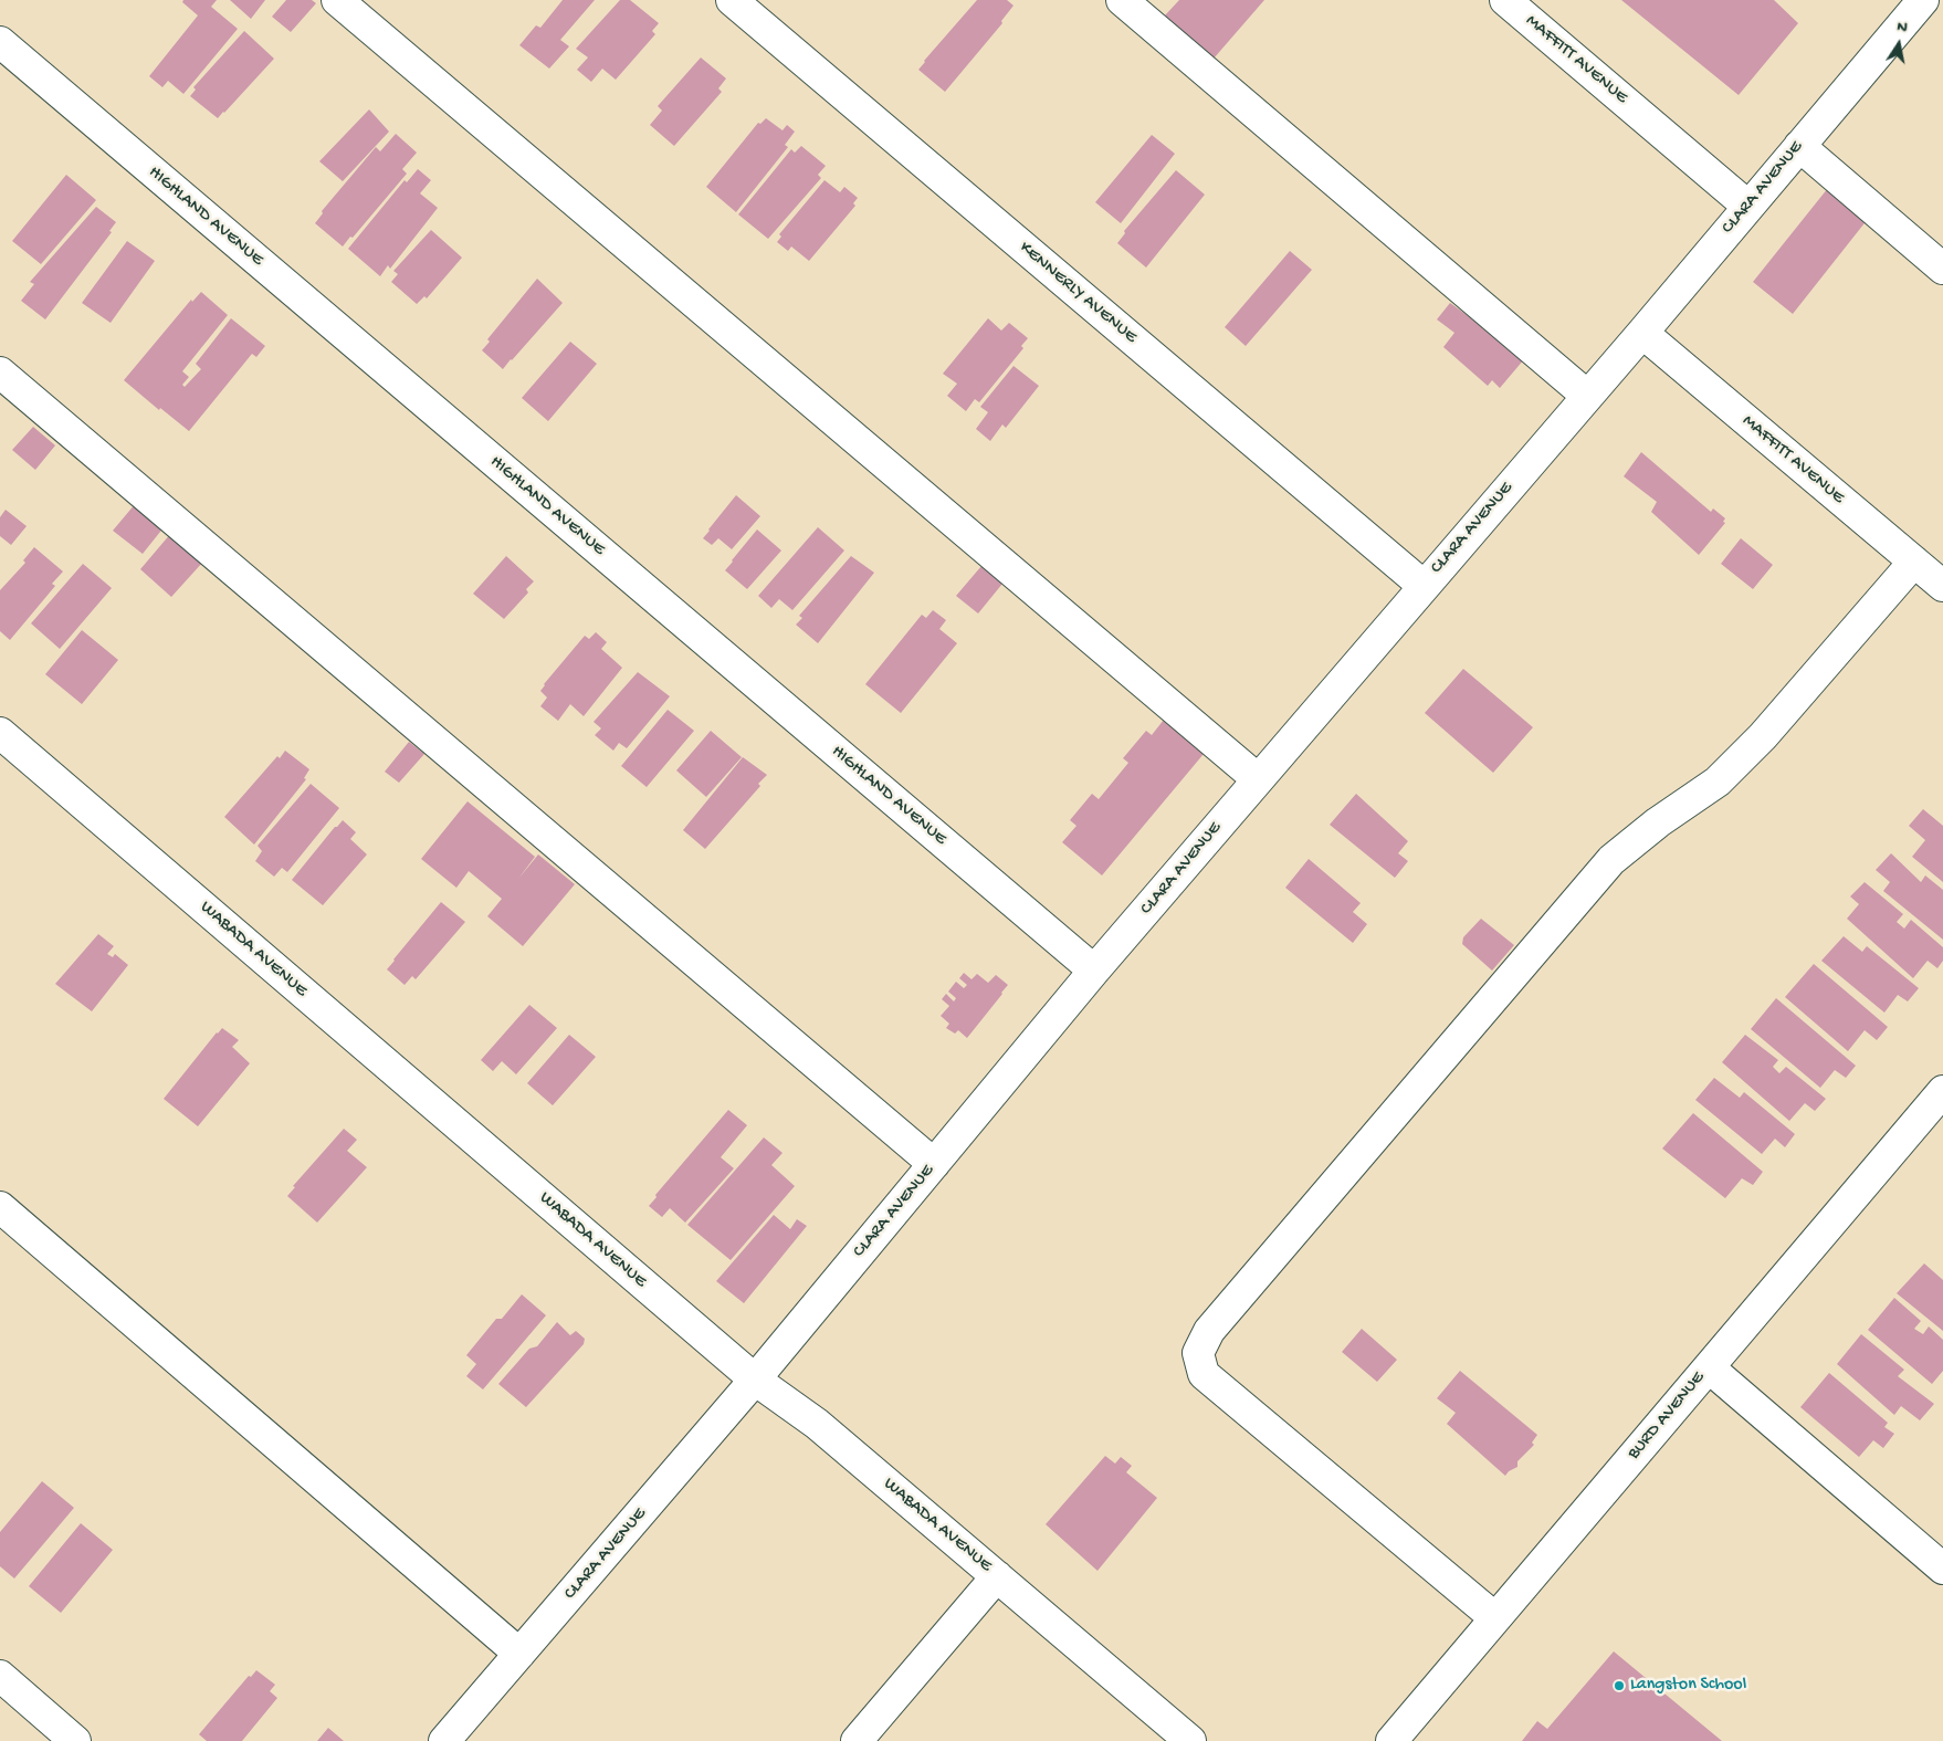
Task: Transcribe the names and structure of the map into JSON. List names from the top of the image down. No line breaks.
{"streets":{"street":["MAFFITT AVENUE","CLARA AVENUE","HIGHLAND AVENUE","KENNERLY AVENUE","WABADA AVENUE","BURD AVENUE"]},"crossings":[["MAFFITT AVENUE","CLARA AVENUE"],["CLARA AVENUE","HIGHLAND AVENUE"],["CLARA AVENUE","KENNERLY AVENUE"],["CLARA AVENUE","WABADA AVENUE"]],"places":["Langston School"],"north":"top"}
